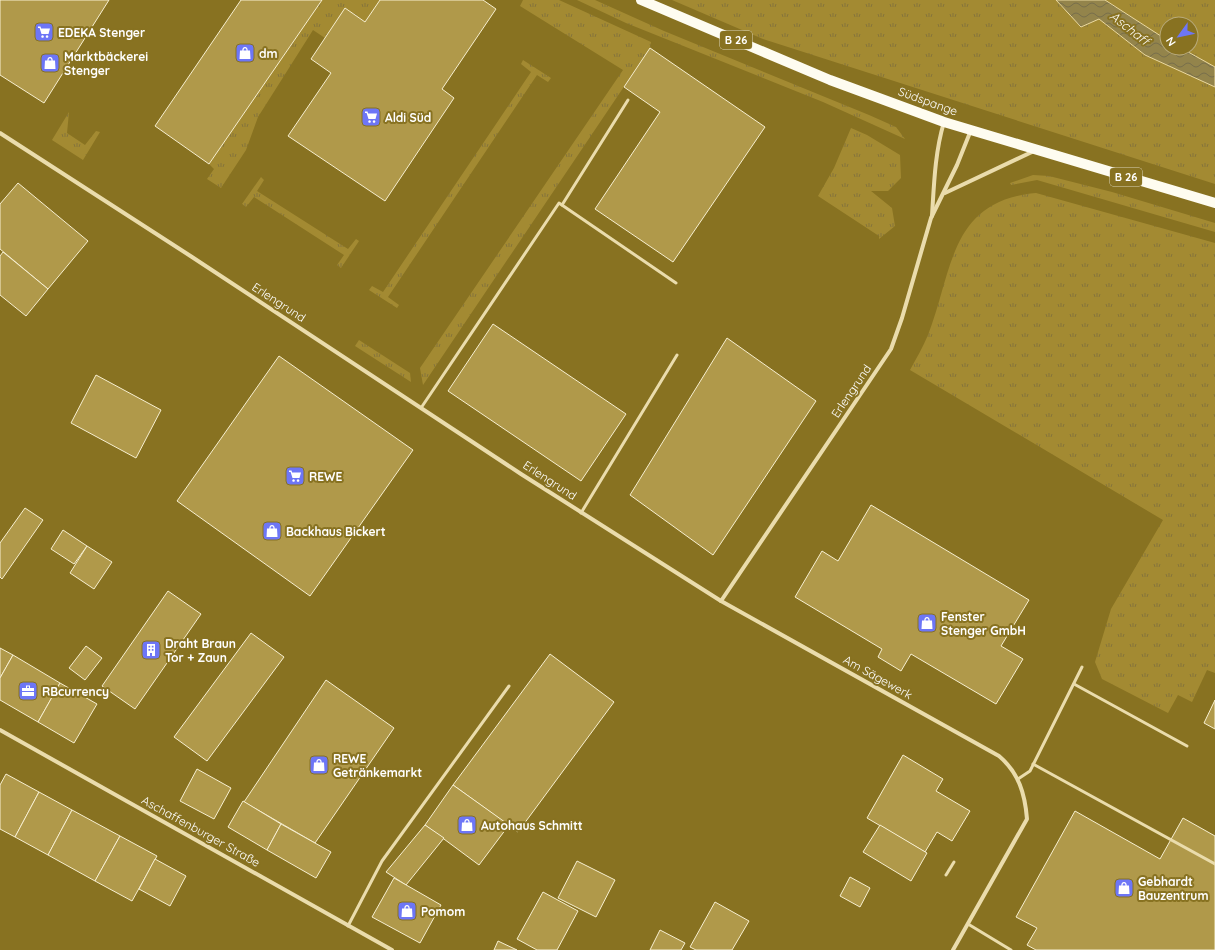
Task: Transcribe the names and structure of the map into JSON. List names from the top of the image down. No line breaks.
{"streets":{"main road":["B 26","Südspange"],"street":["Erlengrund","Am Sägewerk","Aschaffenburger Straße"]},"crossings":[["Südspange","Erlengrund"],["Erlengrund","Am Sägewerk"]],"water":["Aschaff"],"places":{"supermarket":["EDEKA Stenger","Aldi Süd","REWE"],"shop":["dm","Marktbäckerei Stenger","Backhaus Bickert","Fenster Stenger GmbH","REWE Getränkemarkt","Autohaus Schmitt","Gebhardt Bauzentrum","Pomom"],"building":["Draht Braun Tor + Zaun"],"office":["RBcurrency"]},"north":"bottom left"}
